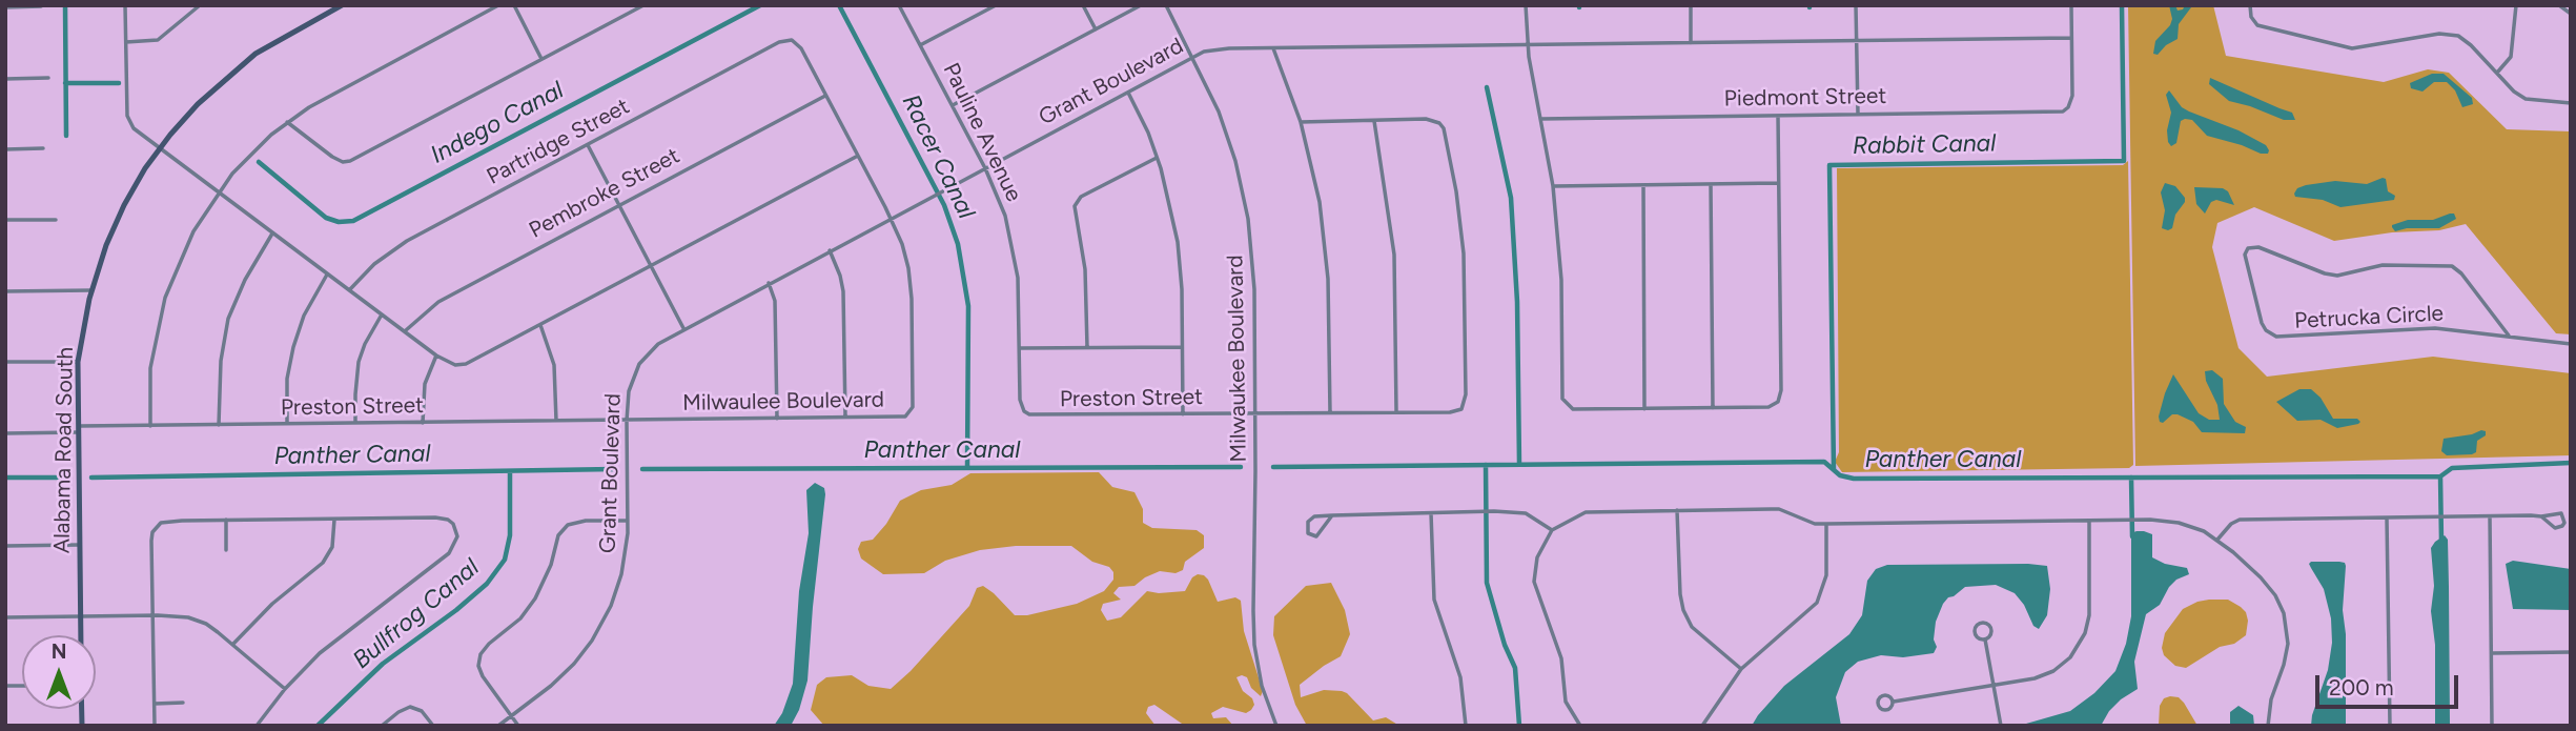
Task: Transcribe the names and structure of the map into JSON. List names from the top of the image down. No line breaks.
{"streets":{"street":["Grant Boulevard","Piedmont Street","Pauline Avenue","Partridge Street","Pembroke Street","Petrucka Circle","Milwaukee Boulevard","Preston Street","Milwaulee Boulevard","Alabama Road South"]},"crossings":[["Grant Boulevard","Piedmont Street"],["Grant Boulevard","Pauline Avenue"],["Grant Boulevard","Milwaukee Boulevard"],["Grant Boulevard","Preston Street"],["Grant Boulevard","Milwaulee Boulevard"],["Pauline Avenue","Preston Street"],["Partridge Street","Milwaulee Boulevard"],["Pembroke Street","Milwaulee Boulevard"],["Milwaukee Boulevard","Preston Street"],["Preston Street","Milwaulee Boulevard"],["Preston Street","Alabama Road South"]],"water":["Indego Canal","Rabbit Canal","Racer Canal","Panther Canal","Bullfrog Canal"],"scale_bar":"200 m","north":"top"}
